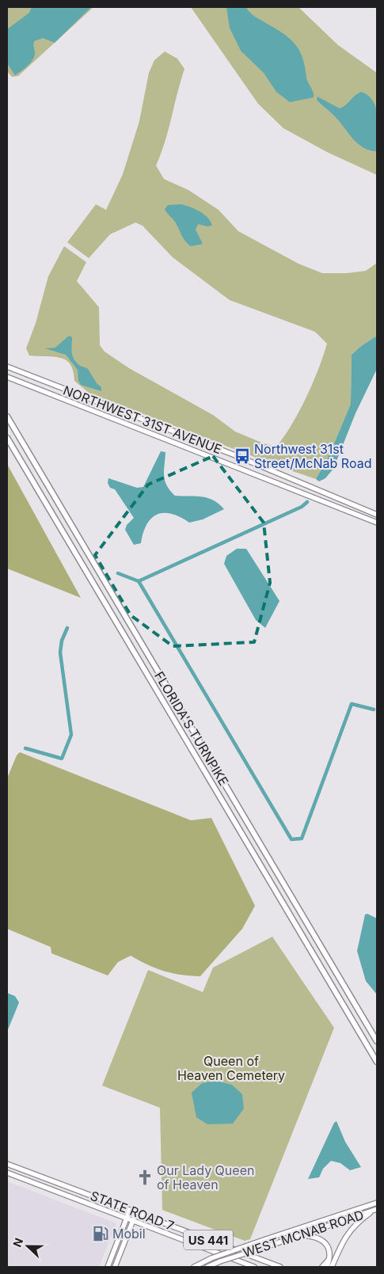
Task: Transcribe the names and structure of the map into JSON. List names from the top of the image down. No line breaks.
{"streets":{"highway":["FLORIDA'S TURNPIKE"],"main road":["NORTHWEST 31ST AVENUE","STATE ROAD 7","WEST MCNAB ROAD","US 441"]},"parks":["Queen of Heaven Cemetery"],"places":{"bus stop":["Northwest 31st Street/McNab Road"],"church":["Our Lady Queen of Heaven"],"fuel station":["Mobil"]},"north":"left"}
